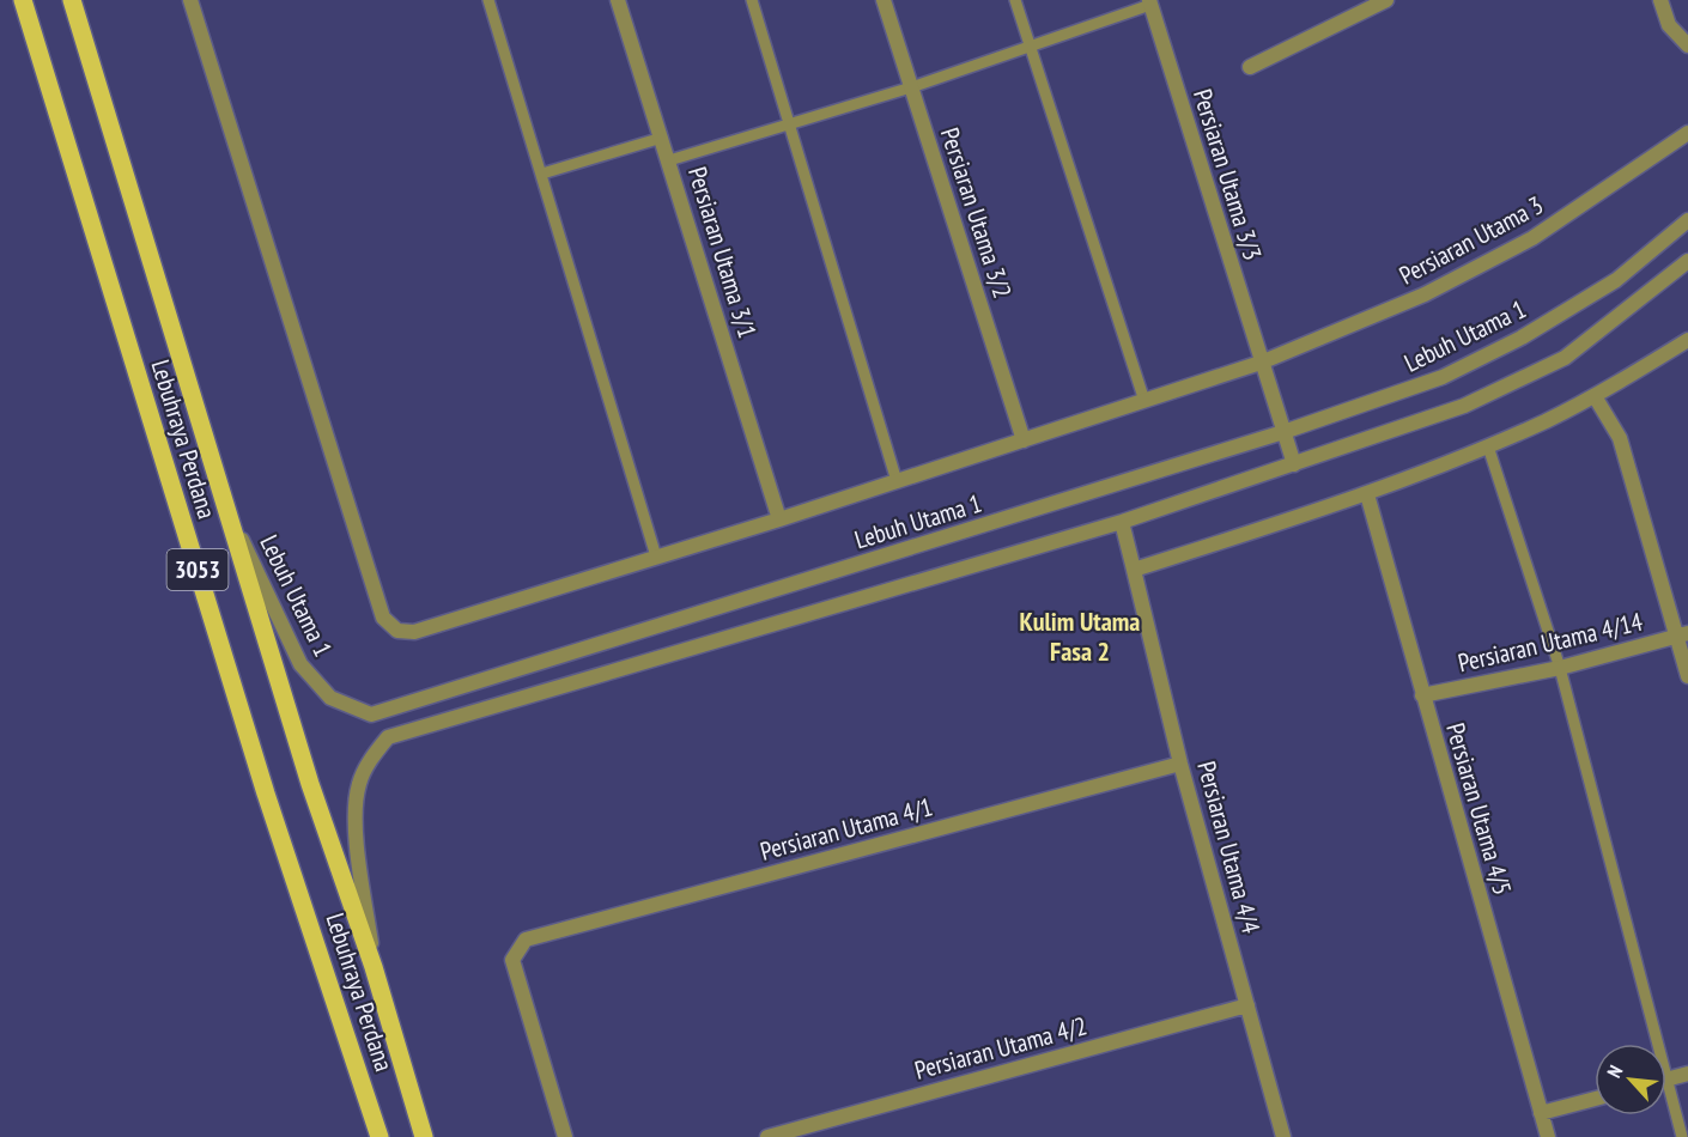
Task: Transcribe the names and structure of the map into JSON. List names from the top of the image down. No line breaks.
{"streets":{"main road":["Lebuhraya Perdana","3053"],"street":["Persiaran Utama 3/3","Persiaran Utama 3/2","Persiaran Utama 3","Persiaran Utama 3/1","Lebuh Utama 1","Persiaran Utama 4/14","Persiaran Utama 4/5","Persiaran Utama 4/1","Persiaran Utama 4/4","Persiaran Utama 4/2"]},"crossings":[["Persiaran Utama 3/3","Persiaran Utama 3"],["Persiaran Utama 3/3","Lebuh Utama 1"],["Persiaran Utama 3/2","Persiaran Utama 3"],["Persiaran Utama 3","Persiaran Utama 3/1"],["Lebuh Utama 1","Lebuhraya Perdana"],["Persiaran Utama 4/14","Persiaran Utama 4/5"],["Persiaran Utama 4/1","Persiaran Utama 4/4"],["Persiaran Utama 4/4","Persiaran Utama 4/2"]],"districts":["Kulim Utama Fasa 2"],"north":"top left"}
